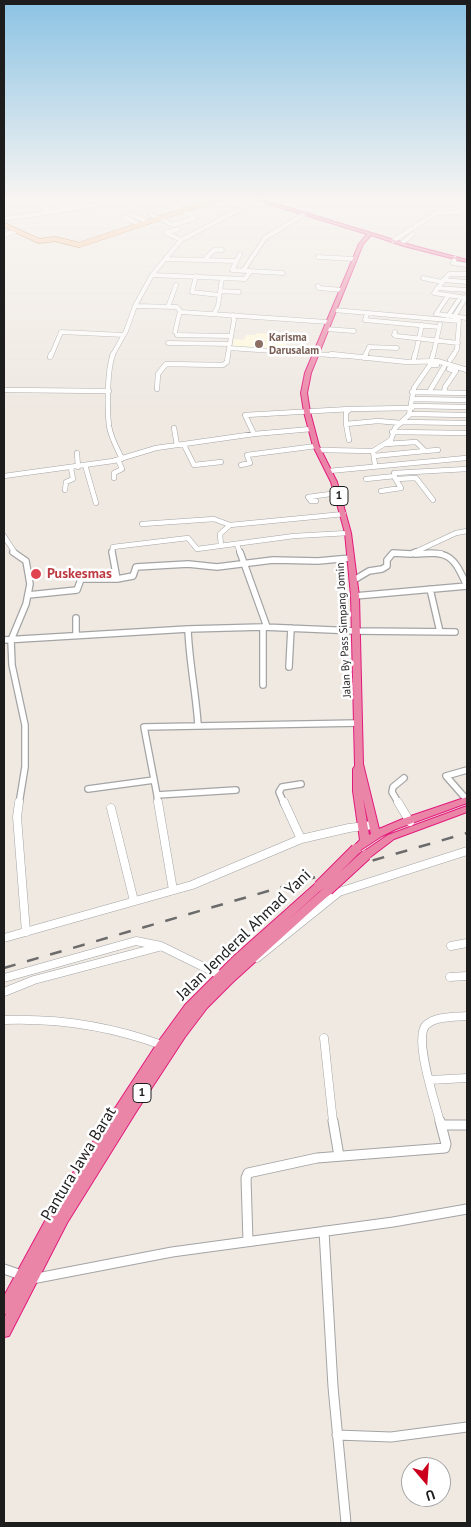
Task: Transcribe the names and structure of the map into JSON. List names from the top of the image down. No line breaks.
{"streets":{"highway":["1","Jalan By Pass Simpang Jomin","Jalan Jenderal Ahmad Yani","Pantura Jawa Barat"]},"crossings":[["Jalan By Pass Simpang Jomin","Jalan Jenderal Ahmad Yani"],["Jalan Jenderal Ahmad Yani","Pantura Jawa Barat"]],"places":["Karisma Darusalam","Puskesmas"],"north":"bottom"}
